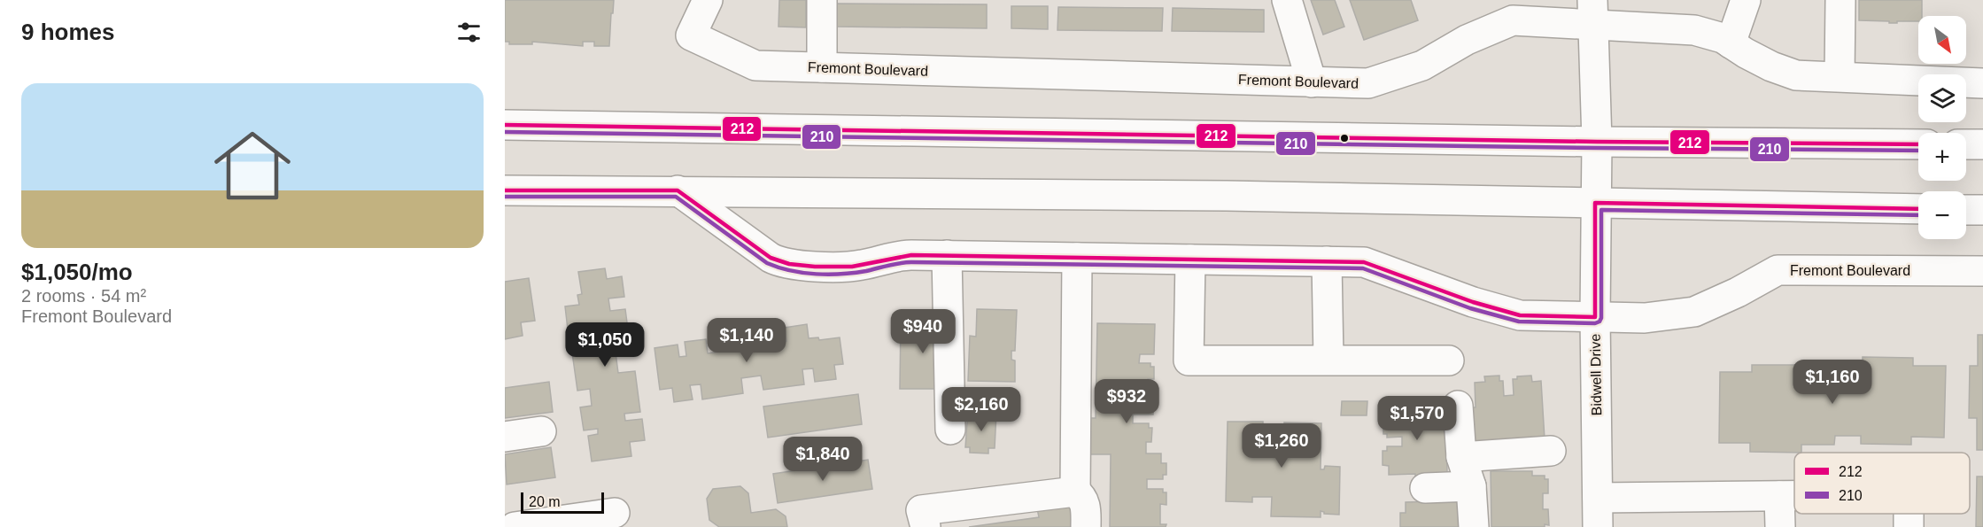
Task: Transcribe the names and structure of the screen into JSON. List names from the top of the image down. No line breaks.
{"streets":{"street":["Fremont Boulevard","Bidwell Drive"]},"crossings":[["Fremont Boulevard","Bidwell Drive"]],"lines":["transit line 212","transit line 210"],"legend":["212","210"],"scale_bar":"20 m","north":"bottom right","page":{"heading":"9 homes","map_buttons":["+","−"],"list":[{"name":"$1,050/mo","note":"2 rooms · 54 m² · Fremont Boulevard"}],"price":["$940","$1,140","$1,050","$1,160","$932","$2,160","$1,570","$1,260","$1,840"],"scale":"20 m"}}
